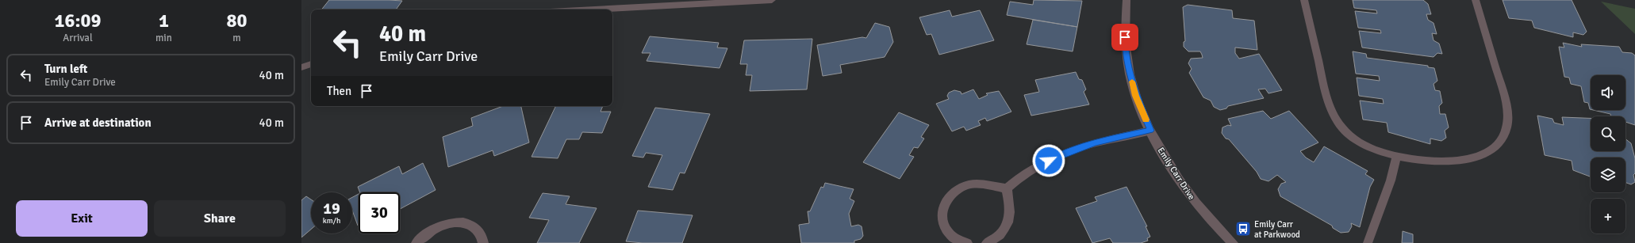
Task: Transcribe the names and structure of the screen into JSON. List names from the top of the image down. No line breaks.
{"streets":{"street":["Emily Carr Drive"]},"places":{"bus stop":["Emily Carr at Parkwood"]},"page":{"eta":["16:09","Arrival","1","min","80","m"],"turn":["40 m","Emily Carr Drive"],"list":[{"name":"Turn left","note":"Emily Carr Drive","value":"40 m"},{"name":"Arrive at destination","value":"40 m"}],"map_buttons":"+","then":"Then","speed":"19 km/h","limit":"30","buttons":["Exit","Share"]}}
